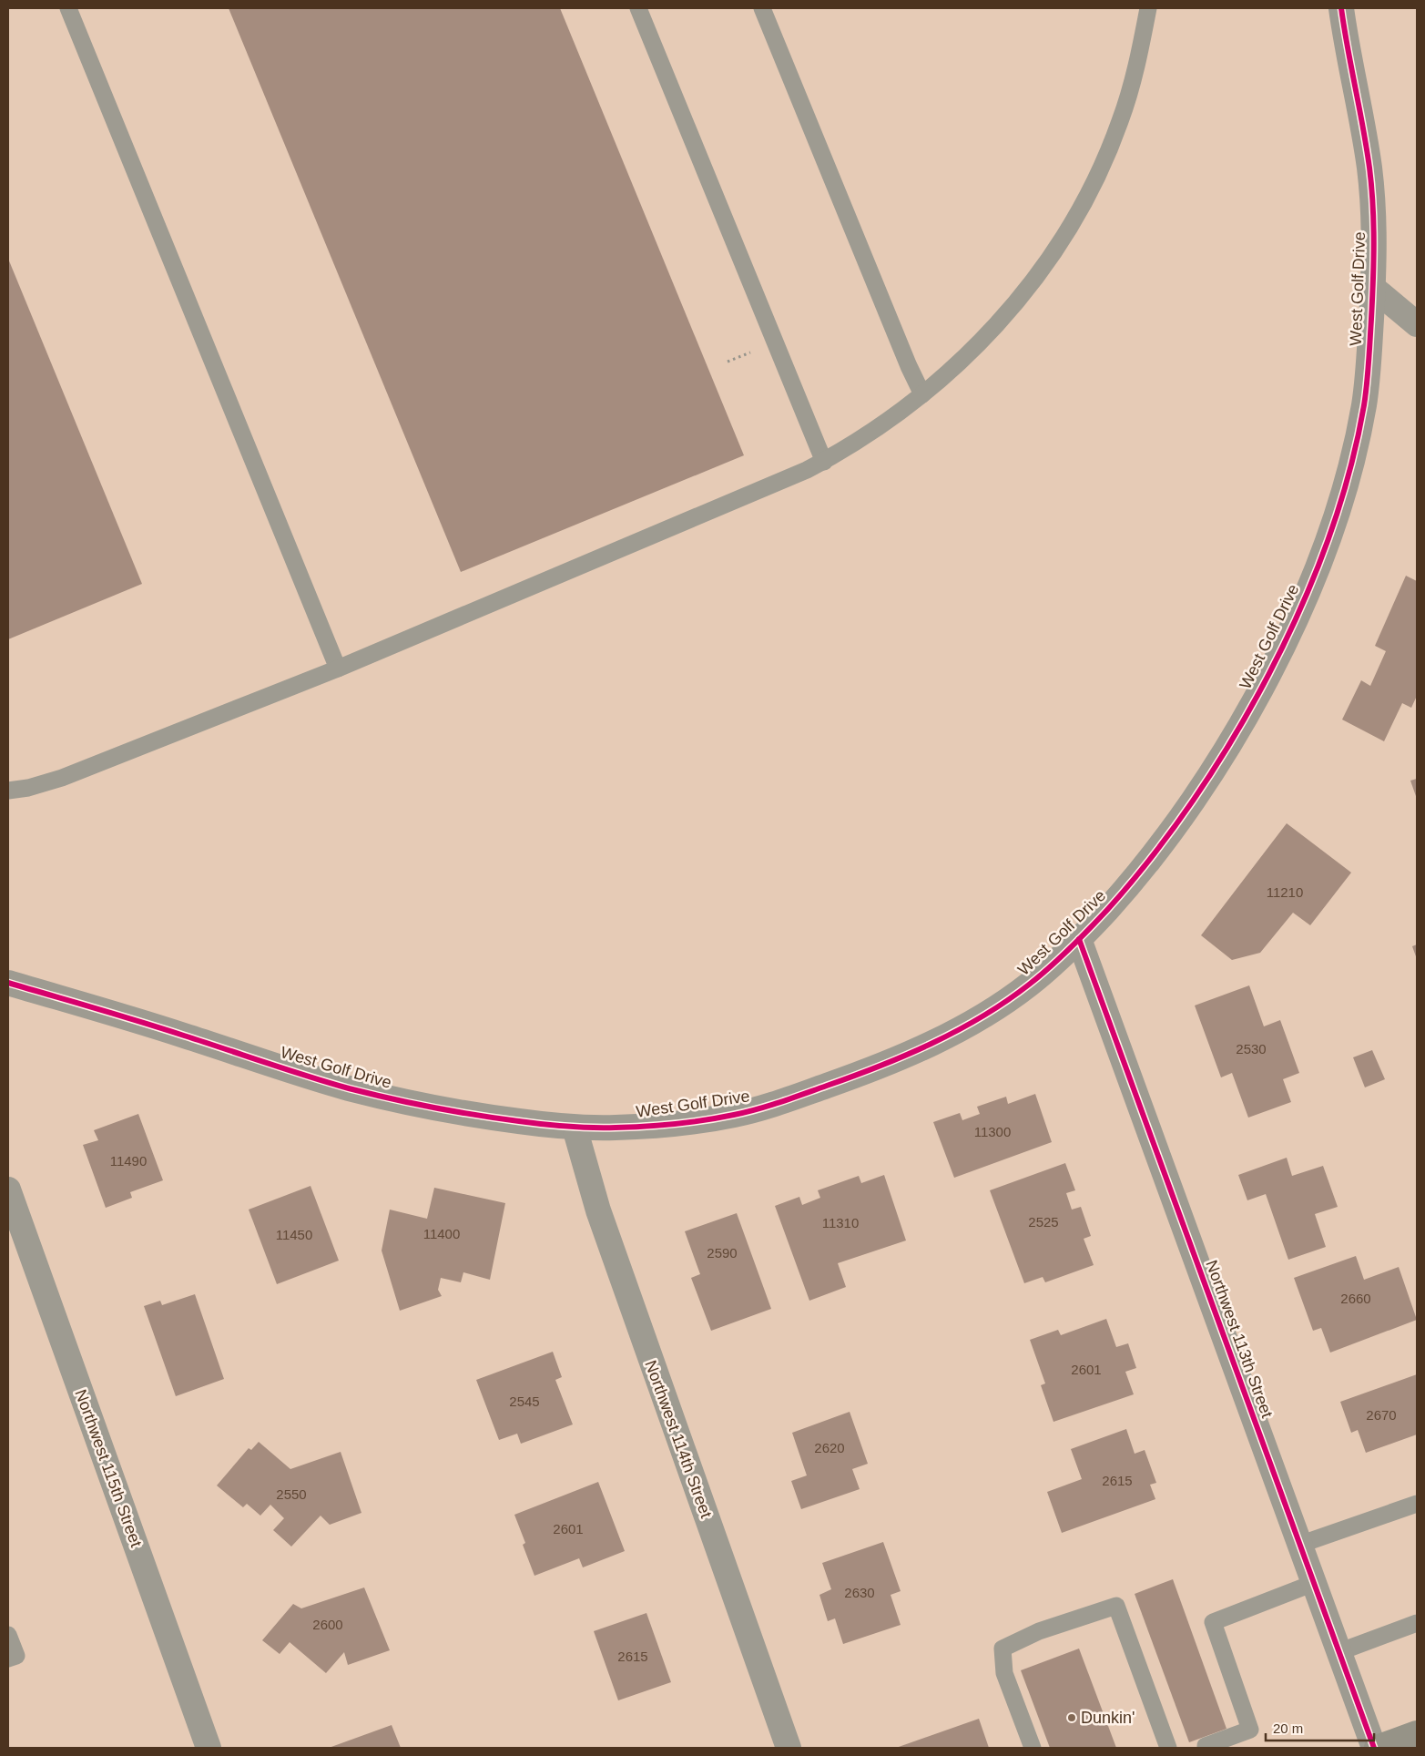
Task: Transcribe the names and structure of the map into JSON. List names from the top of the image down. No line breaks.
{"streets":{"street":["West Golf Drive","Northwest 113th Street","Northwest 114th Street","Northwest 115th Street"]},"crossings":[["West Golf Drive","Northwest 113th Street"],["West Golf Drive","Northwest 114th Street"]],"places":["Dunkin'"],"house_numbers":["11210","2530","11300","11490","2525","11310","11400","11450","2590","2660","2601","2545","2670","2620","2615","2550","2601","2630","2600","2615"],"scale_bar":"20 m"}
